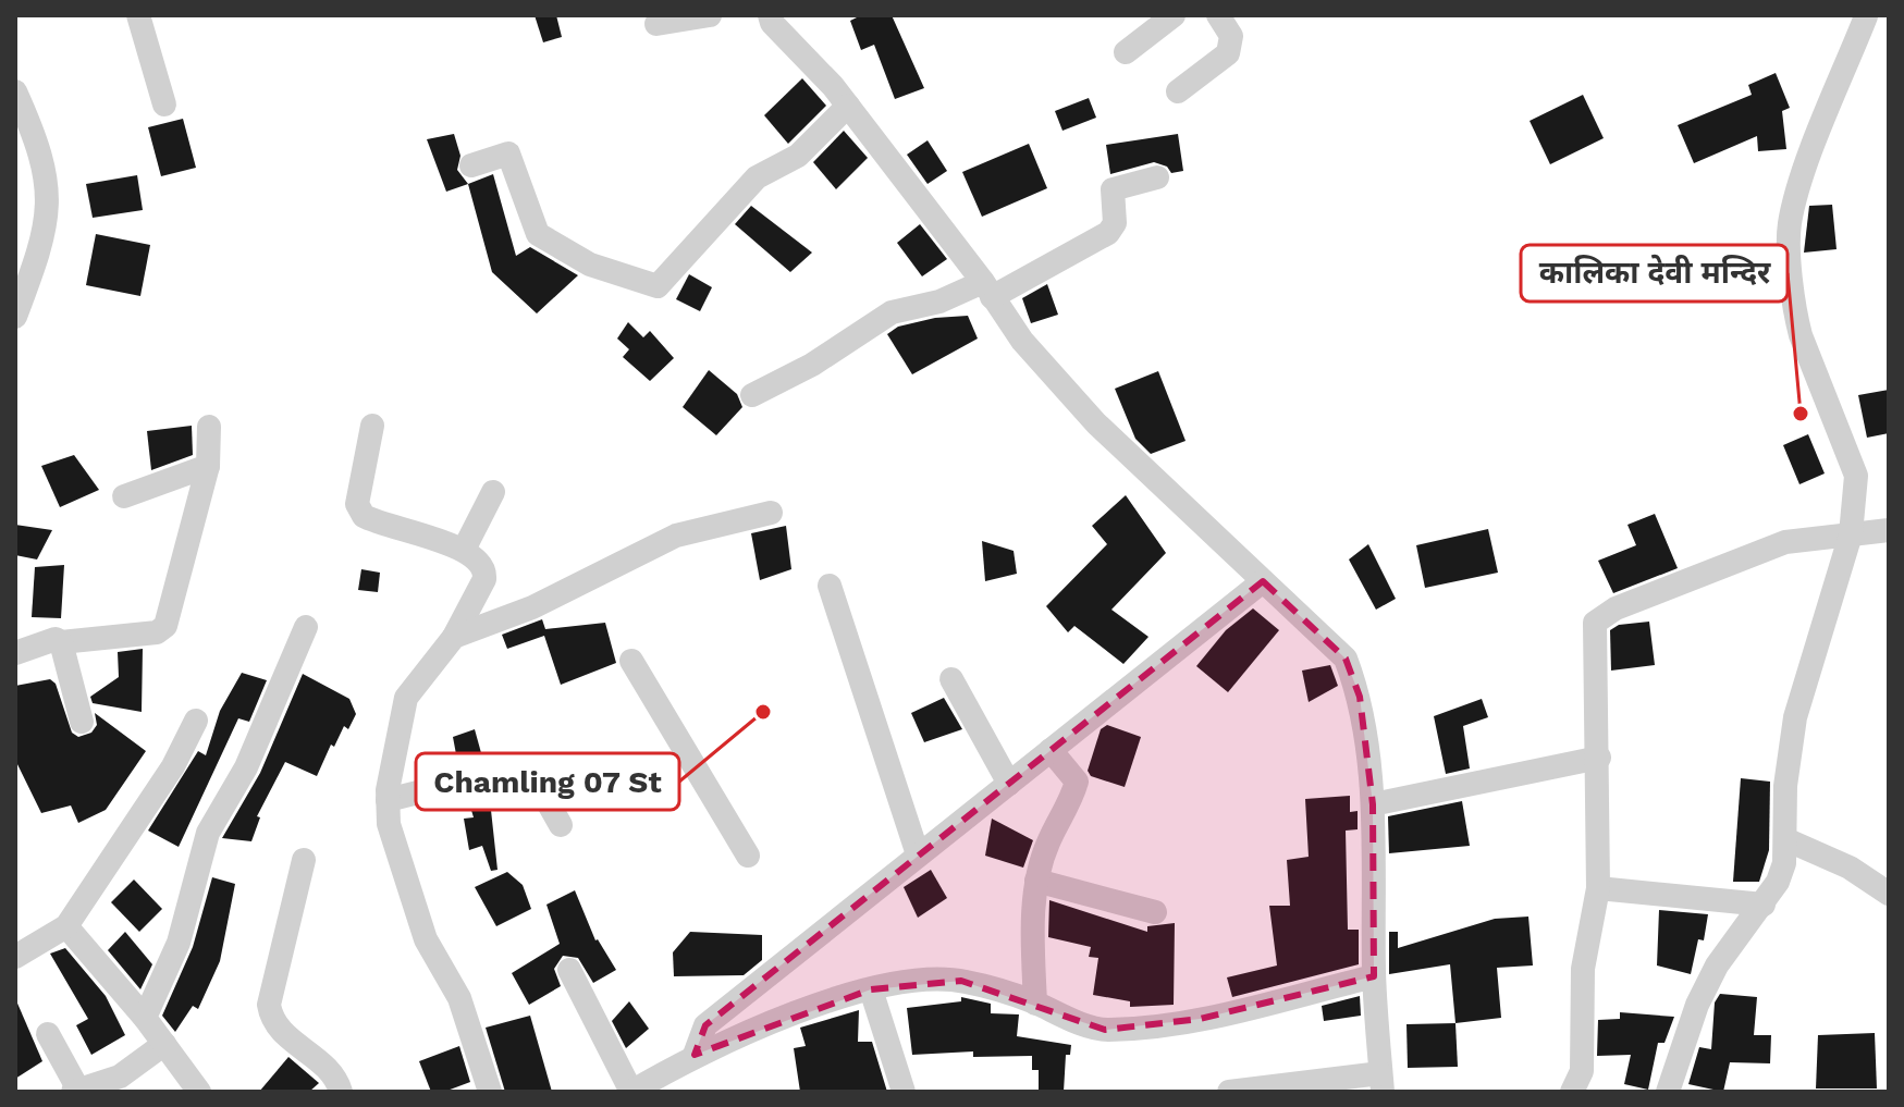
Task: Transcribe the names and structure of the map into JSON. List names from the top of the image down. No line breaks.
{"places":["कालिका देवी मन्दिर","Chamling 07 St"]}
